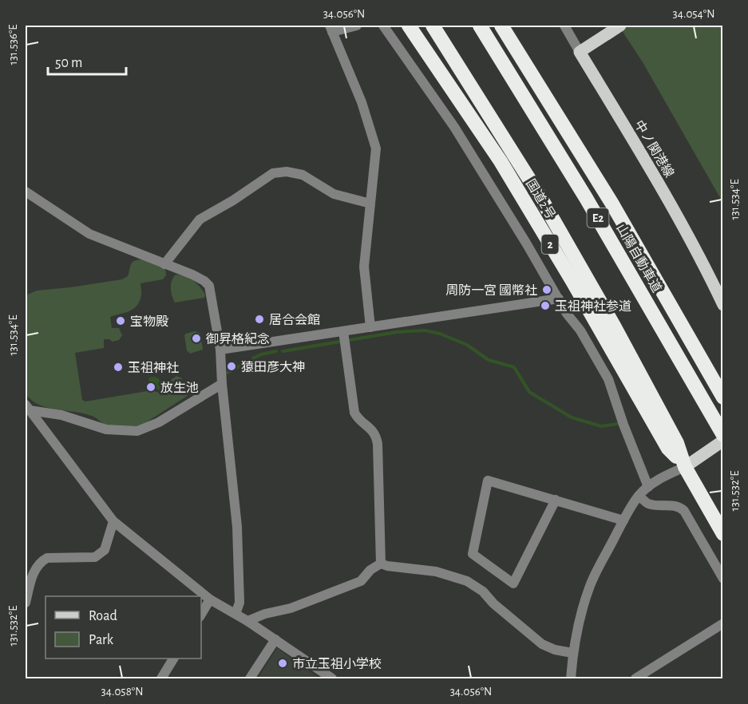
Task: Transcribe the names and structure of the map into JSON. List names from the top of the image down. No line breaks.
{"streets":{"highway":["国道2号","E2","2","山陽自動車道"],"main road":["中ノ関港線"]},"places":["周防一宮 國幣社","玉祖神社参道","居合会館","宝物殿","御昇格紀念","猿田彦大神","玉祖神社","放生池","市立玉祖小学校"],"legend":["Road","Park"],"scale_bar":"50 m","coordinates":["34.056°N","34.054°N","131.536°E","131.534°E","131.532°E","34.058°N"]}
